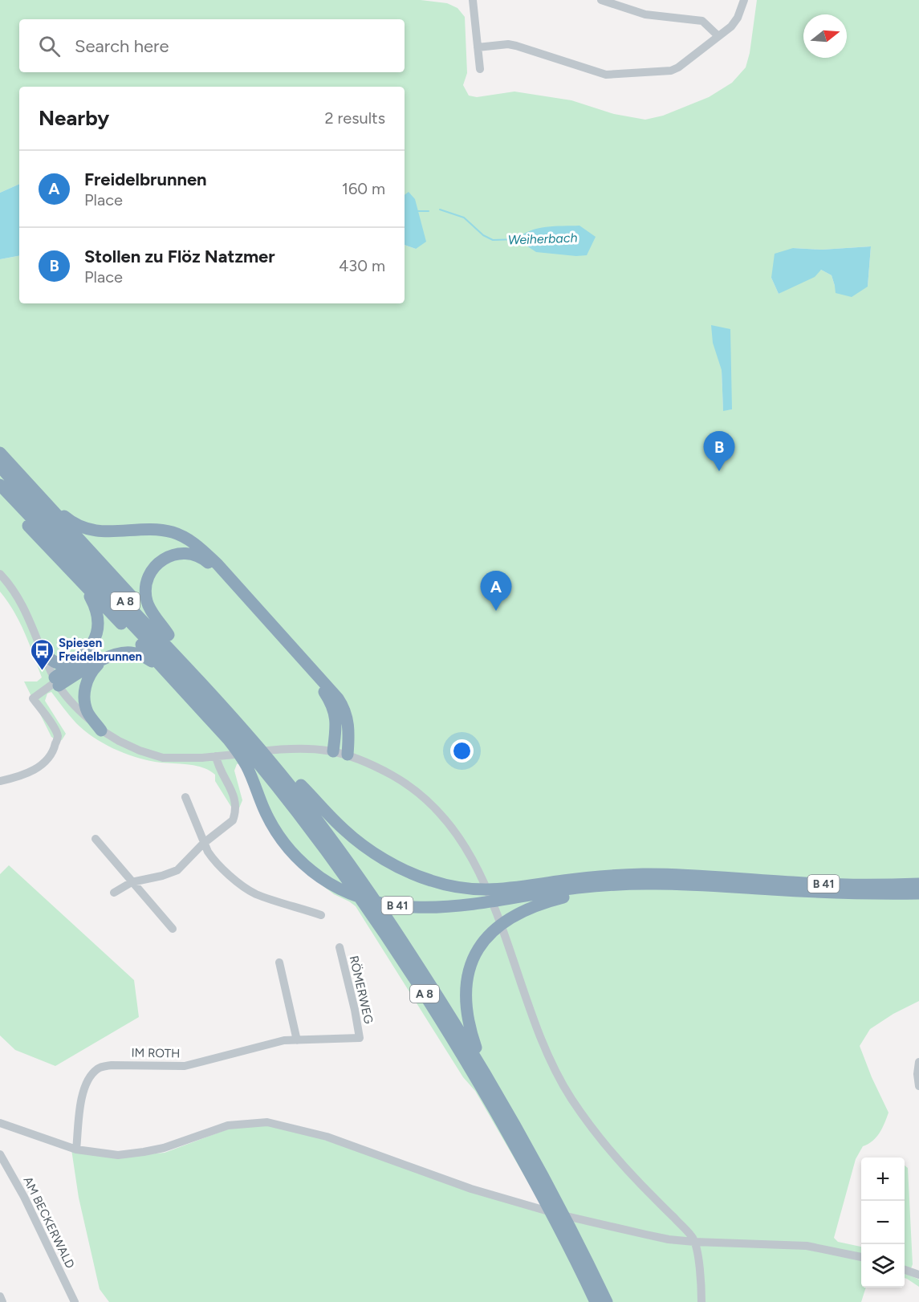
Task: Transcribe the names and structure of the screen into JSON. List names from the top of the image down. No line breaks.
{"streets":{"highway":["A 8","B 41"],"street":["RÖMERWEG","IM ROTH","AM BECKERWALD"]},"crossings":[["A 8","B 41"],["RÖMERWEG","IM ROTH"]],"water":["Weiherbach"],"places":{"bus stop":["Spiesen Freidelbrunnen"]},"north":"right","page":{"search":"Search here","heading":["Nearby","2 results"],"list":[{"mark":"A","name":"Freidelbrunnen","note":"Place","value":"160 m"},{"mark":"B","name":"Stollen zu Flöz Natzmer","note":"Place","value":"430 m"}],"pins":["B","A"],"map_buttons":["+","−"]}}
